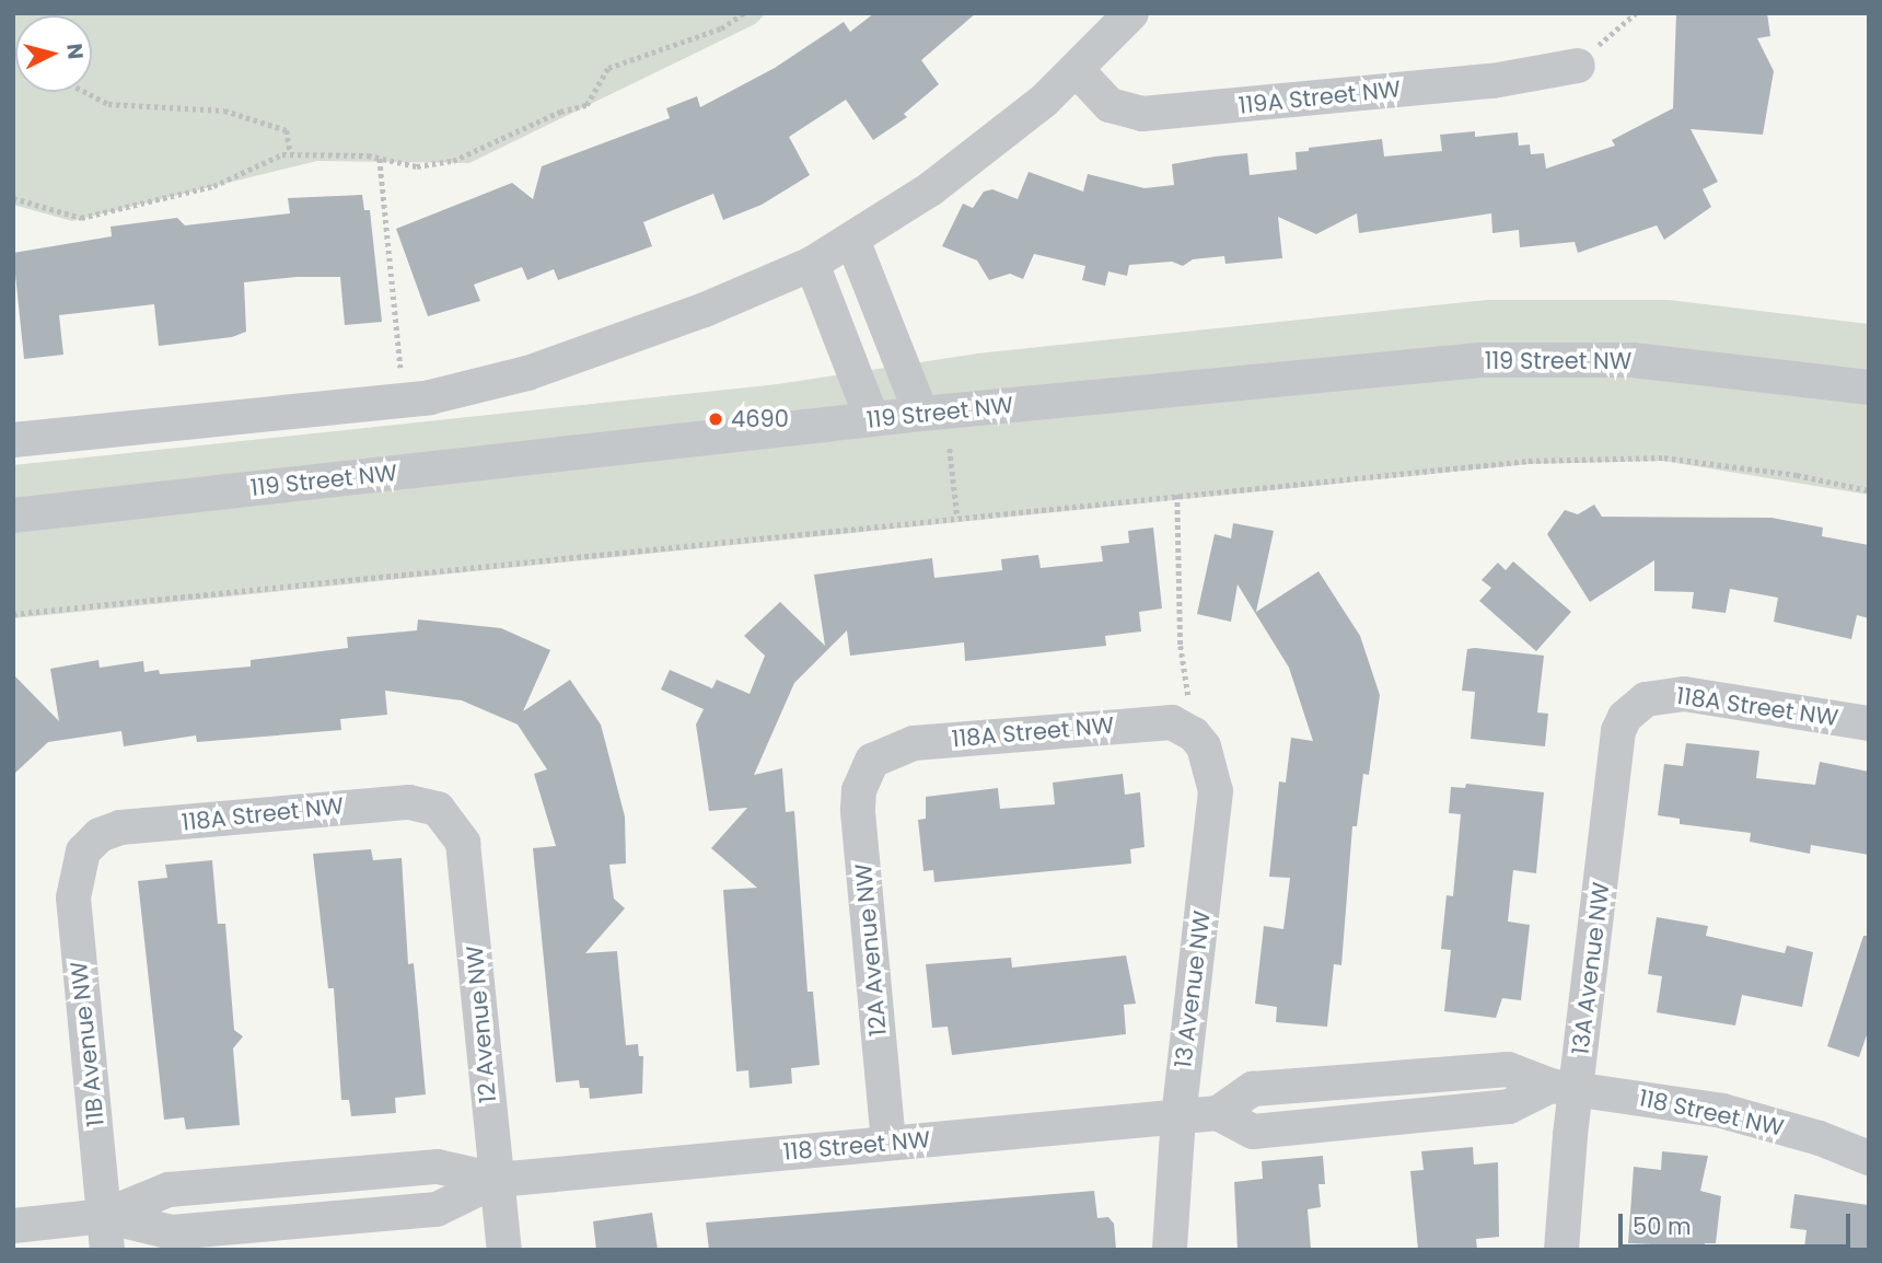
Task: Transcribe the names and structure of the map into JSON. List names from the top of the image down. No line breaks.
{"streets":{"street":["119A Street NW","119 Street NW","118A Street NW","12A Avenue NW","13A Avenue NW","13 Avenue NW","12 Avenue NW","11B Avenue NW","118 Street NW"]},"crossings":[["118A Street NW","12A Avenue NW"],["118A Street NW","13A Avenue NW"],["118A Street NW","13 Avenue NW"],["118A Street NW","12 Avenue NW"],["118A Street NW","11B Avenue NW"],["12A Avenue NW","118 Street NW"],["13A Avenue NW","118 Street NW"],["13 Avenue NW","118 Street NW"],["12 Avenue NW","118 Street NW"],["11B Avenue NW","118 Street NW"]],"places":["4690"],"scale_bar":"50 m","north":"right"}
